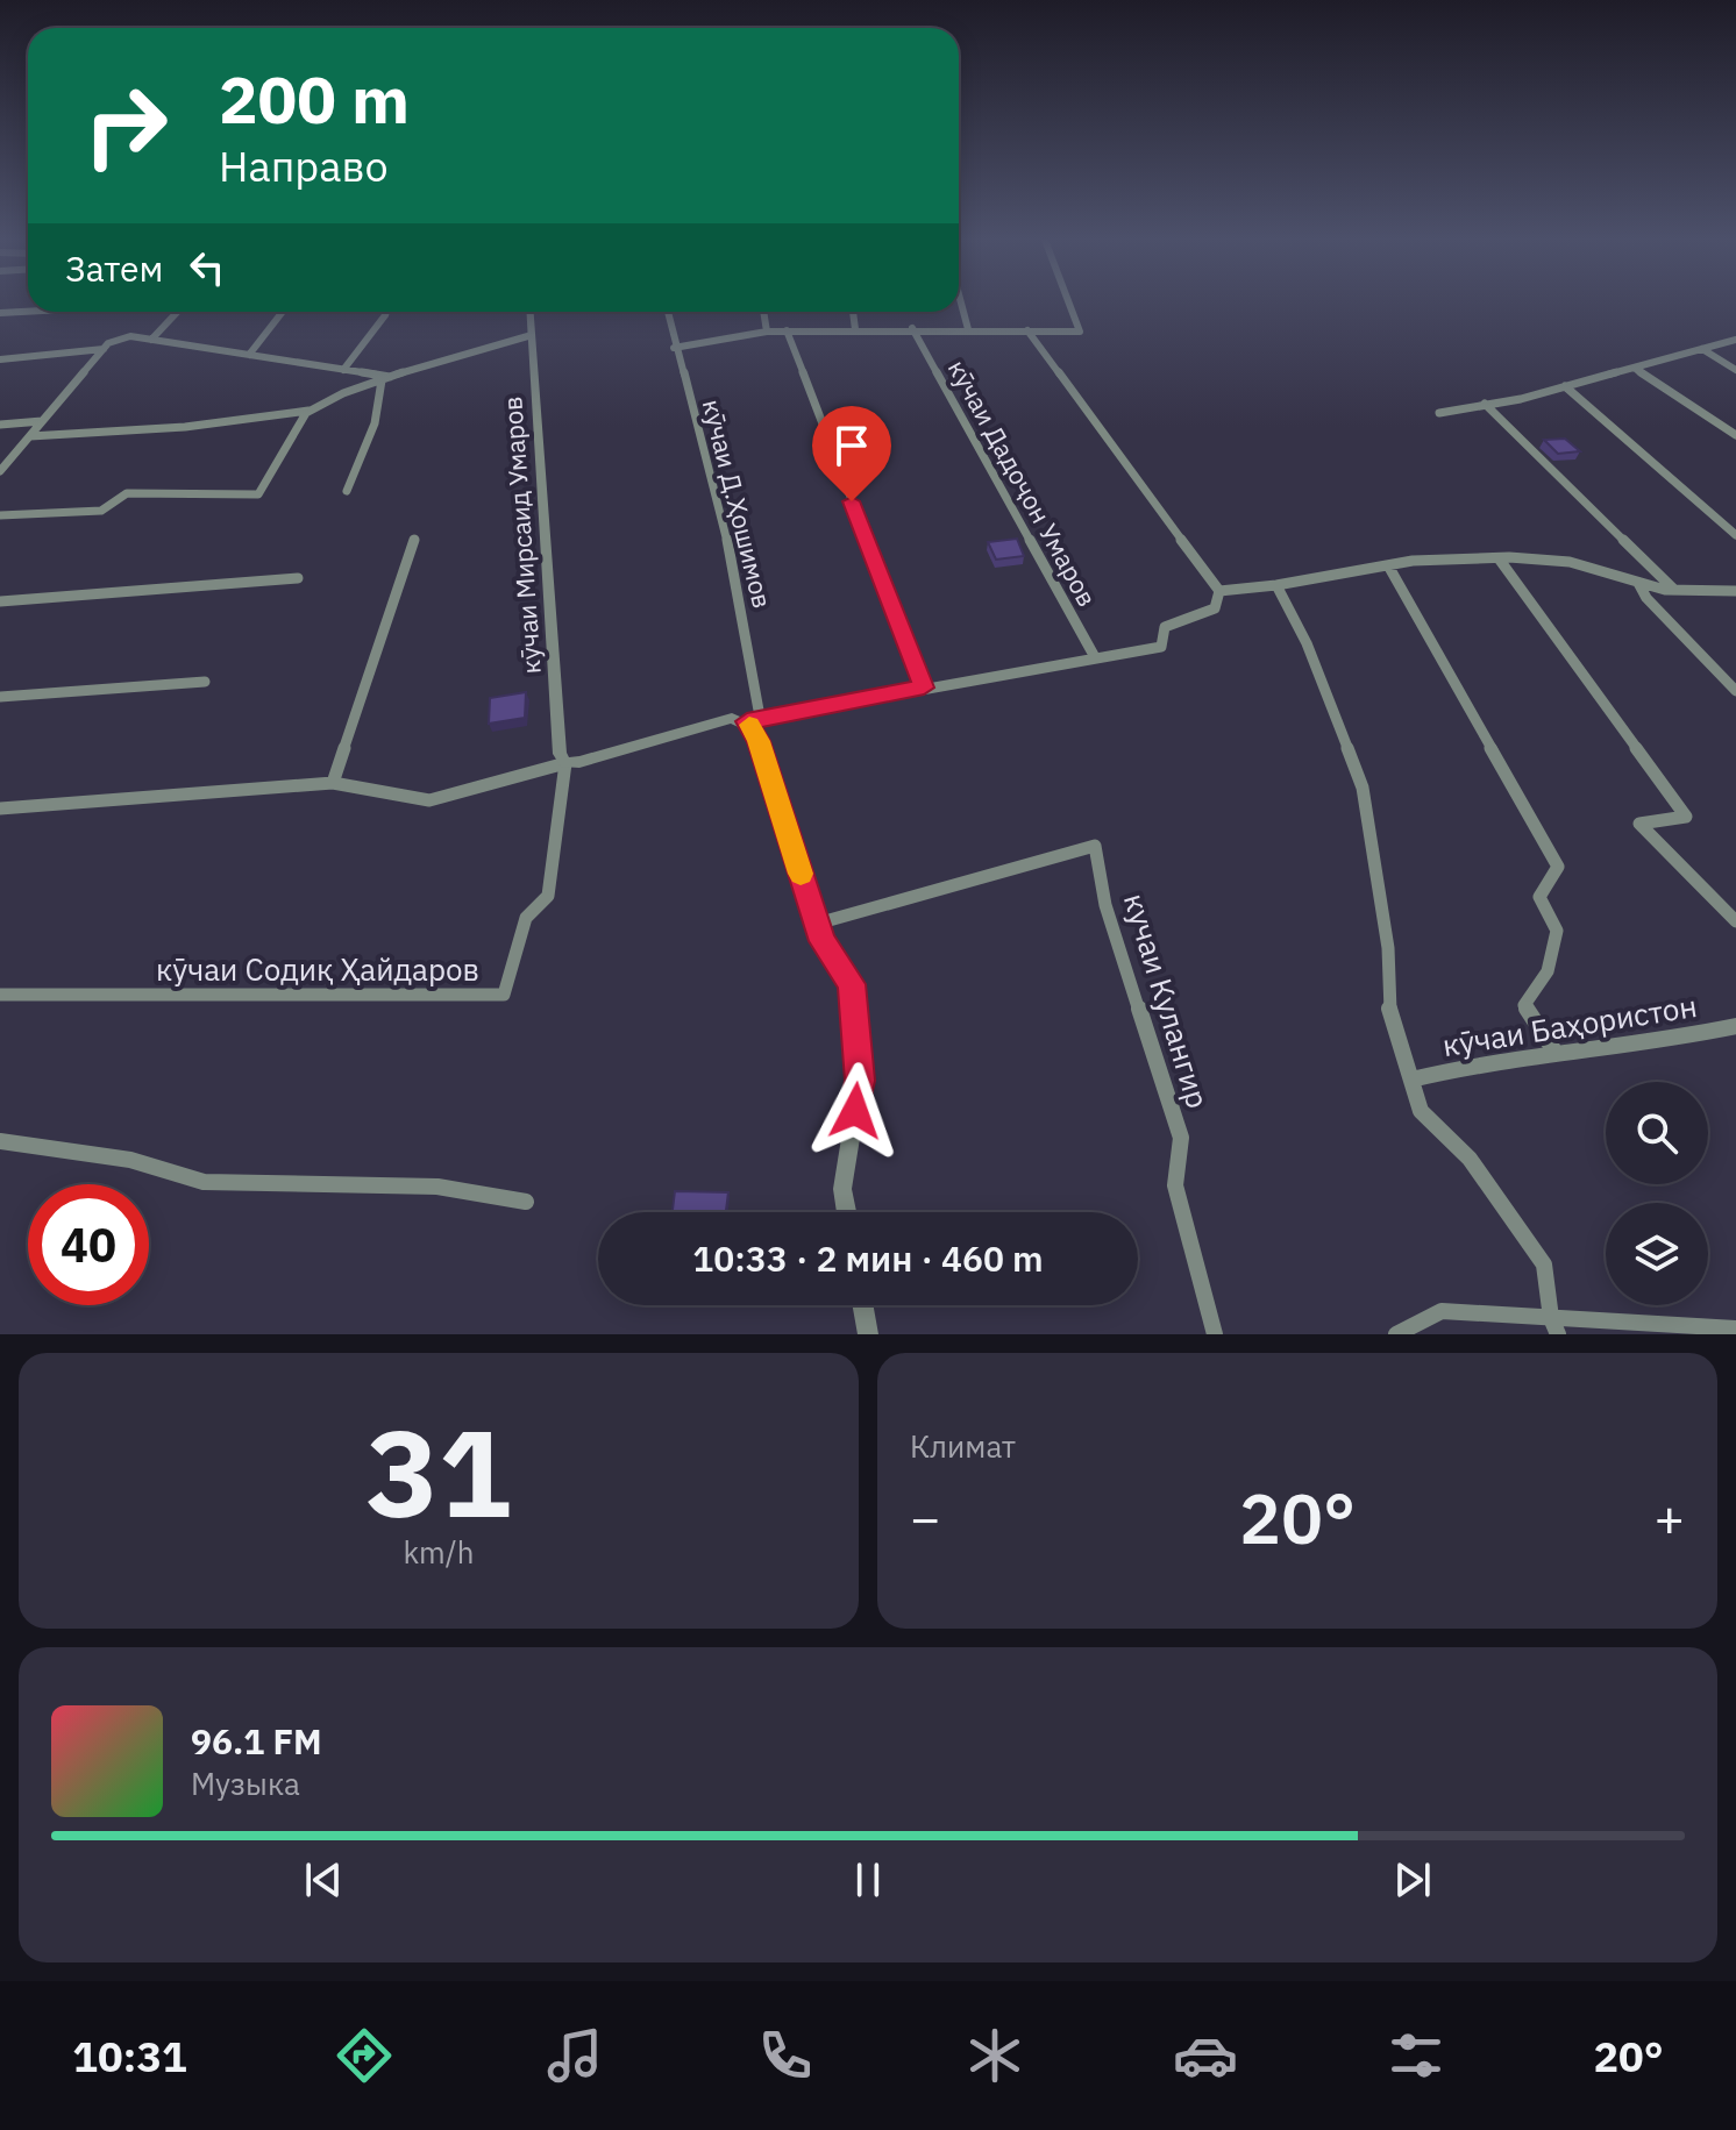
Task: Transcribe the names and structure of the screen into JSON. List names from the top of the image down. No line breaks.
{"streets":{"street":["кӯчаи Дадоҷон Умаров","кӯчаи Д.Ҳошимов","кӯчаи Мирсаид Умаров","кӯчаи Содиқ Ҳайдаров","кучаи Кулангир","кӯчаи Баҳористон"]},"crossings":[["кӯчаи Мирсаид Умаров","кӯчаи Содиқ Ҳайдаров"]],"page":{"turn":["200 m","Направо"],"then":"Затем","limit":"40","trip":"10:33 · 2 мин · 460 m","tile":[["31","km/h"],"Климат"],"heat":["−","20°","+"],"song":["96.1 FM","Музыка"],"tabs":["10:31","20°"]}}
